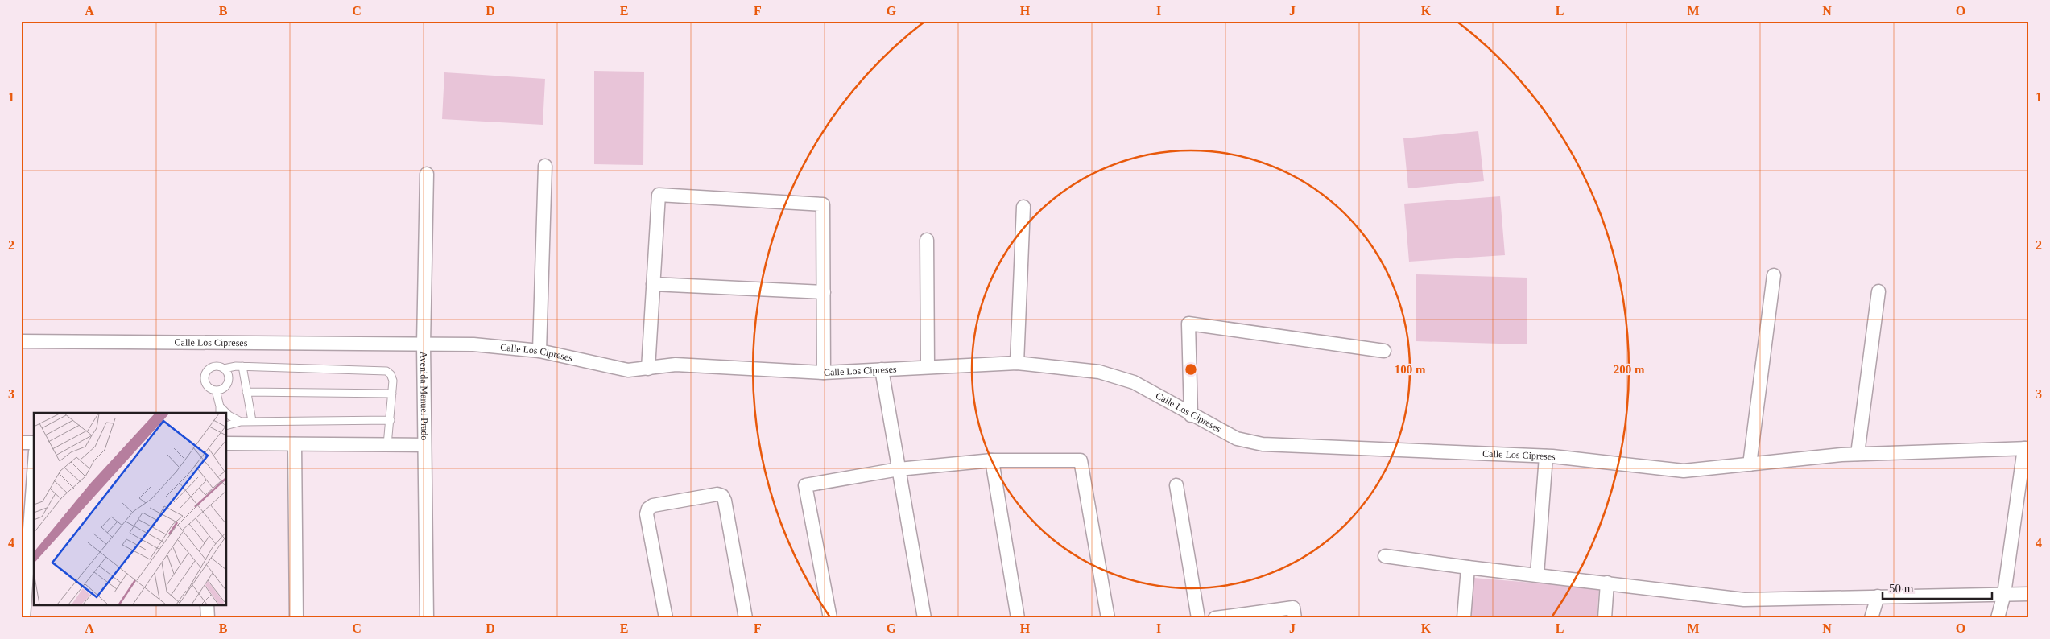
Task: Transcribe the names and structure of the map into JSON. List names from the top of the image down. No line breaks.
{"streets":{"street":["Calle Los Cipreses","Avenida Manuel Prado"]},"crossings":[["Calle Los Cipreses","Avenida Manuel Prado"]],"scale_bar":"50 m","grid":{"columns":["A","B","C","D","E","F","G","H","I","J","K","L","M","N","O"],"rows":["1","2","3","4"]},"rings":["100 m","200 m"]}
